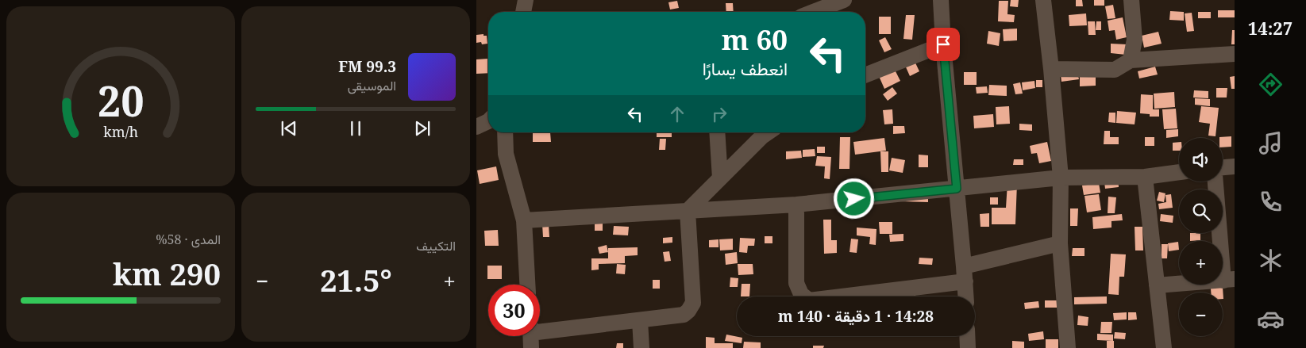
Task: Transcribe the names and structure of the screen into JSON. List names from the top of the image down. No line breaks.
{"page":{"tabs":"14:27","turn":["60 m","انعطف يسارًا"],"song":["99.3 FM","الموسيقى"],"map_buttons":["+","−"],"tile":["التكييف",["المدى · 58%","290 km"]],"heat":["−","21.5°","+"],"limit":"30","trip":"14:28 · 1 دقيقة · 140 m","gauge":["20","km/h"]}}
